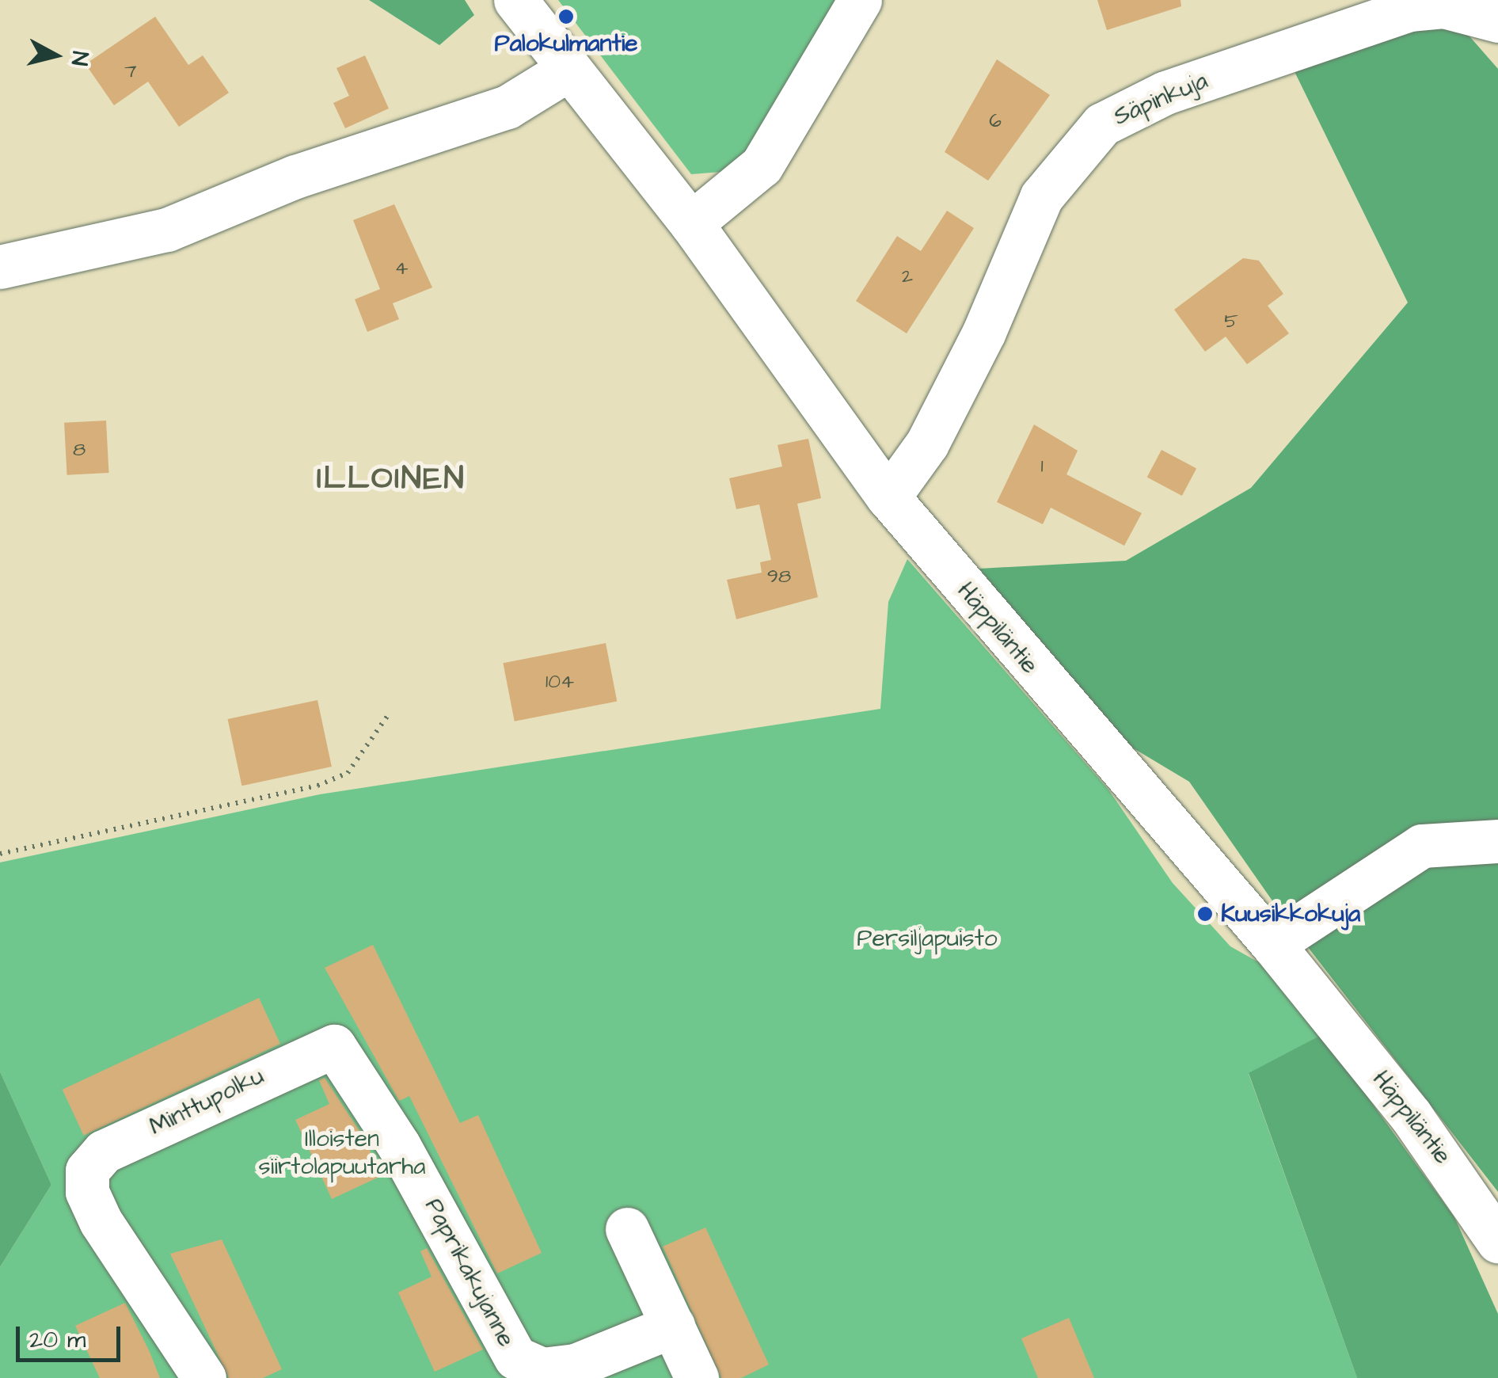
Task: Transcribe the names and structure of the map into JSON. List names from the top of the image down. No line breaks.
{"streets":{"street":["Säpinkuja","Häppiläntie","Minttupolku","Paprikakujanne"]},"crossings":[["Säpinkuja","Häppiläntie"],["Minttupolku","Paprikakujanne"]],"districts":["ILLOINEN"],"parks":["Persiljapuisto","Illoisten siirtolapuutarha"],"places":["Palokulmantie","Kuusikkokuja"],"house_numbers":["7","6","4","2","5","8","1","98","104"],"scale_bar":"20 m","north":"right"}
